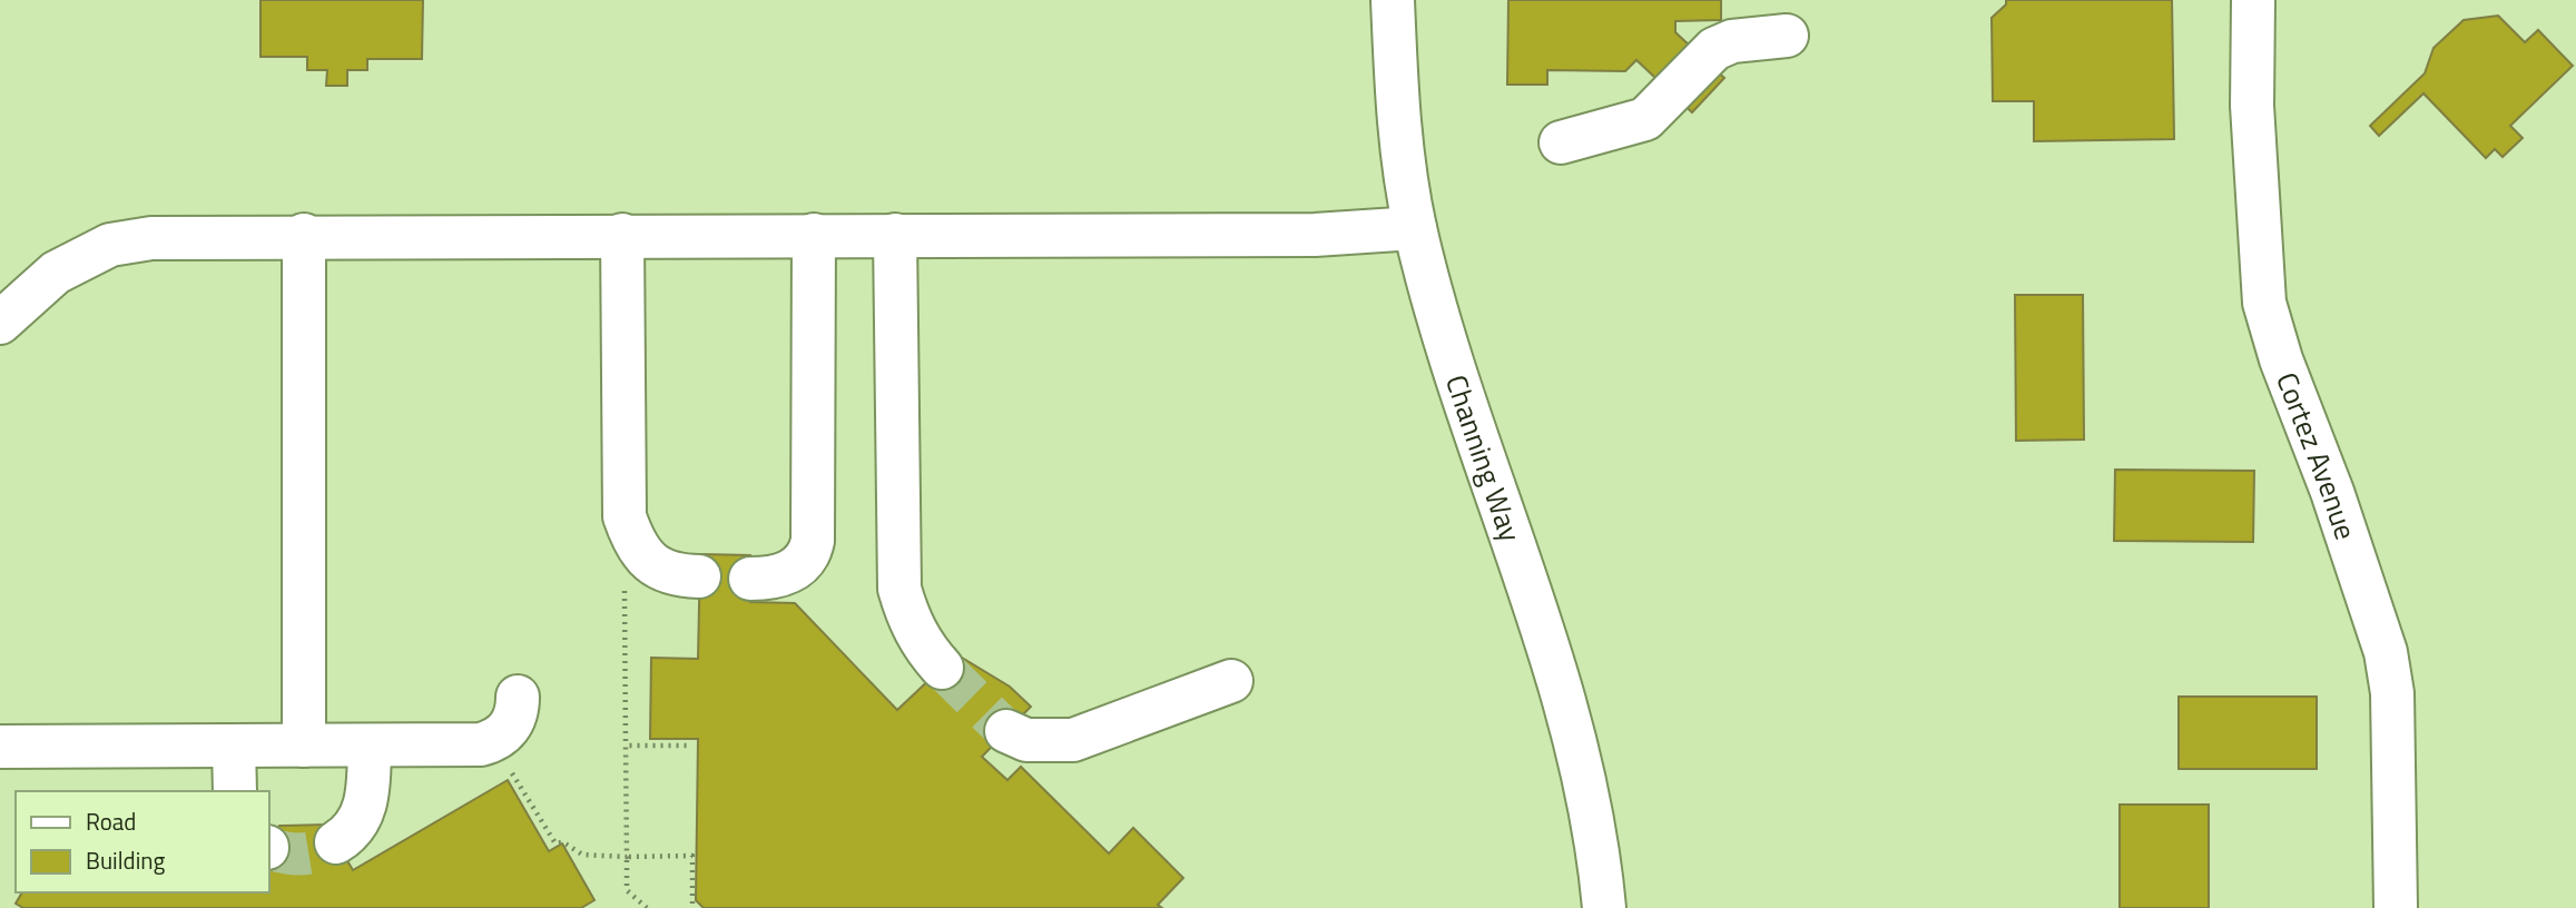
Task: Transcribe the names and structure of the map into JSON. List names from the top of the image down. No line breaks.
{"streets":{"main road":["Cortez Avenue","Channing Way"]},"legend":["Road","Building"]}
